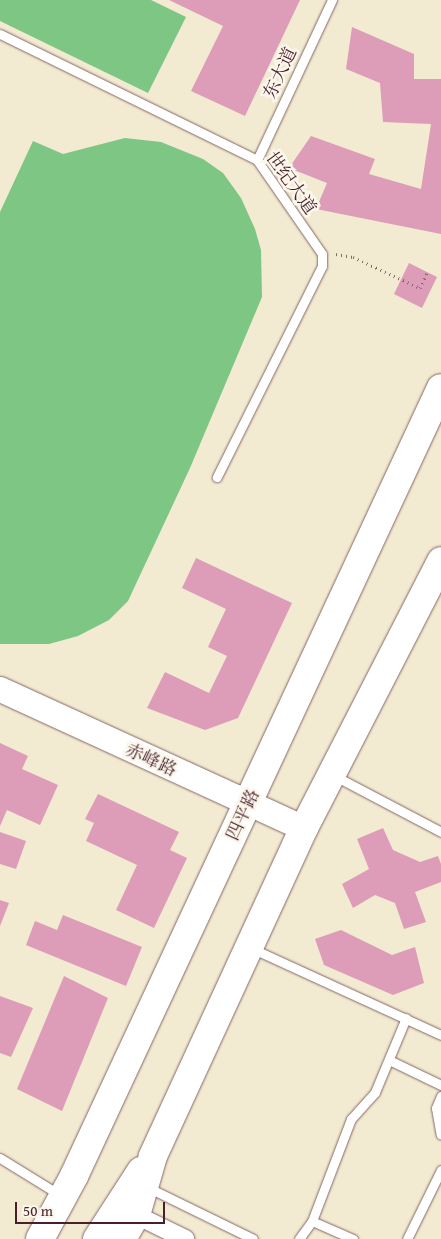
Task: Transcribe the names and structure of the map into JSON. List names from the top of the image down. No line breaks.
{"streets":{"main road":["四平路"],"street":["赤峰路"],"lane":["东大道","世纪大道"]},"crossings":[["东大道","世纪大道"],["赤峰路","四平路"]],"scale_bar":"50 m"}
